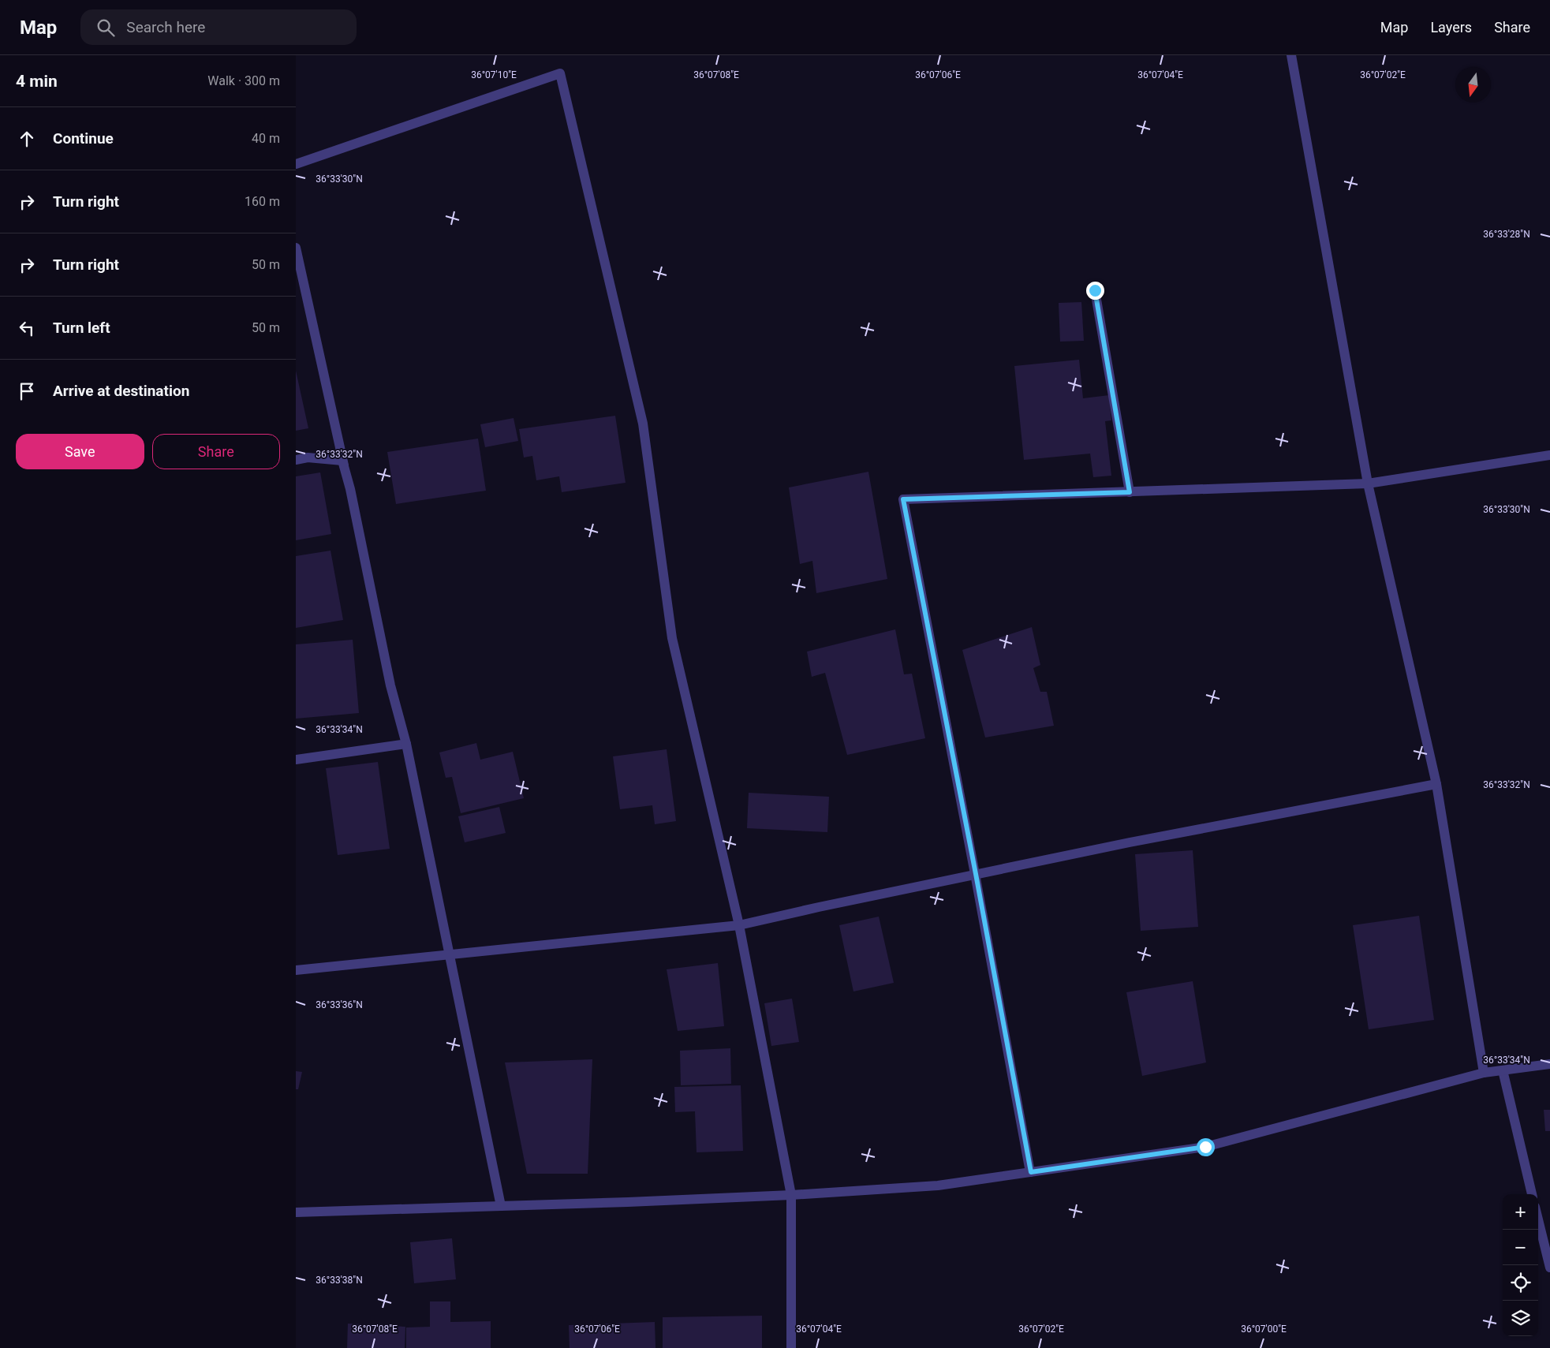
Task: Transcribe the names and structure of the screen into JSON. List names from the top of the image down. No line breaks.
{"north":"bottom","page":{"header":"Map","search":"Search here","nav":["Map","Layers","Share"],"heading":["4 min","Walk · 300 m"],"list":[["Continue","40 m"],["Turn right","160 m"],["Turn right","50 m"],["Turn left","50 m"],"Arrive at destination"],"buttons":["Save","Share"],"map_buttons":["+","−"]},"coordinates":["36°07'10\"E","36°07'08\"E","36°07'06\"E","36°07'04\"E","36°07'02\"E","36°33'30\"N","36°33'28\"N","36°33'32\"N","36°33'34\"N","36°33'36\"N","36°33'38\"N","36°07'00\"E"]}
